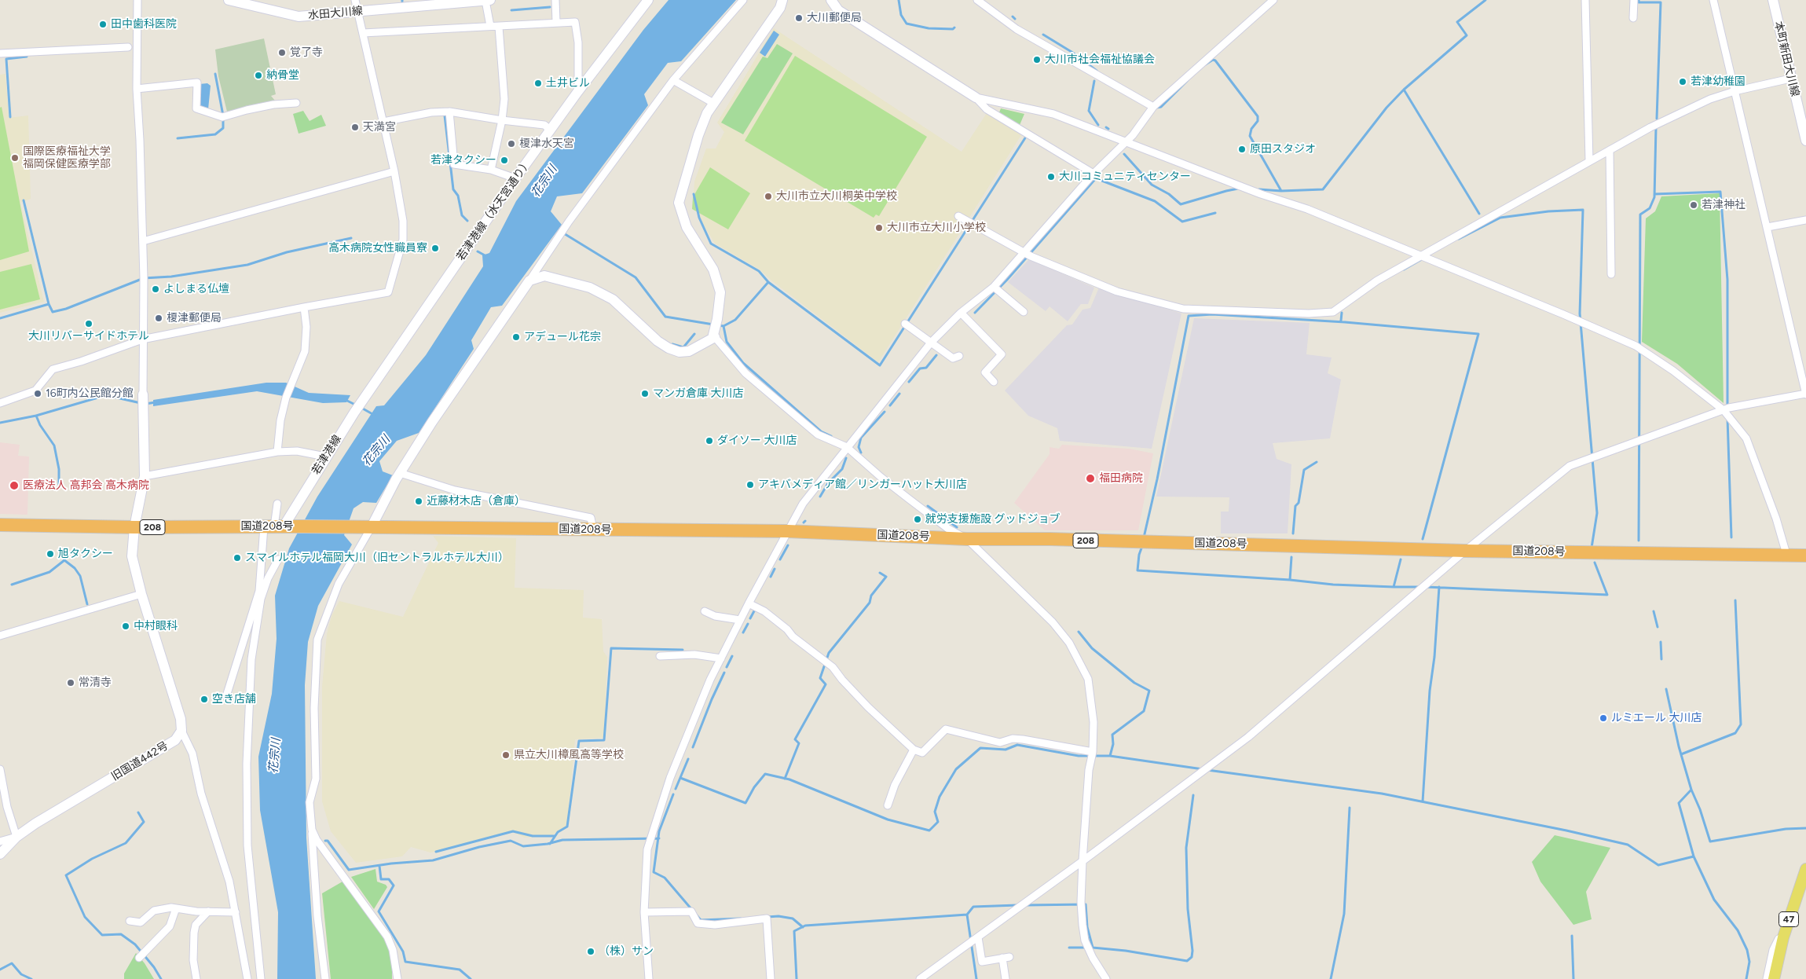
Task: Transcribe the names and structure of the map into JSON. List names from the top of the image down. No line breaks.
{"streets":{"highway":["国道208号","208"],"main road":["47"],"street":["水田大川線","本町新田大川線","若津港線（水天宮通り）","若津港線","旧国道442号"]},"crossings":[["若津港線（水天宮通り）","若津港線"],["若津港線","国道208号"]],"water":["花宗川"],"places":["大川郵便局","田中歯科医院","覚了寺","大川市社会福祉協議会","納骨堂","若津幼稚園","土井ビル","天満宮","榎津水天宮","原田スタジオ","国際医療福祉大学 福岡保健医療学部","若津タクシー","大川コミュニティセンター","大川市立大川桐英中学校","若津神社","大川市立大川小学校","高木病院女性職員寮","よしまる仏壇","榎津郵便局","大川リバーサイドホテル","アデュール花宗","16町内公民館分館","マンガ倉庫 大川店","ダイソー 大川店","福田病院","アキバメディア館／リンガーハット大川店","医療法人 高邦会 高木病院","近藤材木店（倉庫）","就労支援施設 グッドジョブ","旭タクシー","スマイルホテル福岡大川（旧セントラルホテル大川）","中村眼科","常清寺","空き店舗","ルミエール 大川店","県立大川樟風高等学校","（株）サン"]}
